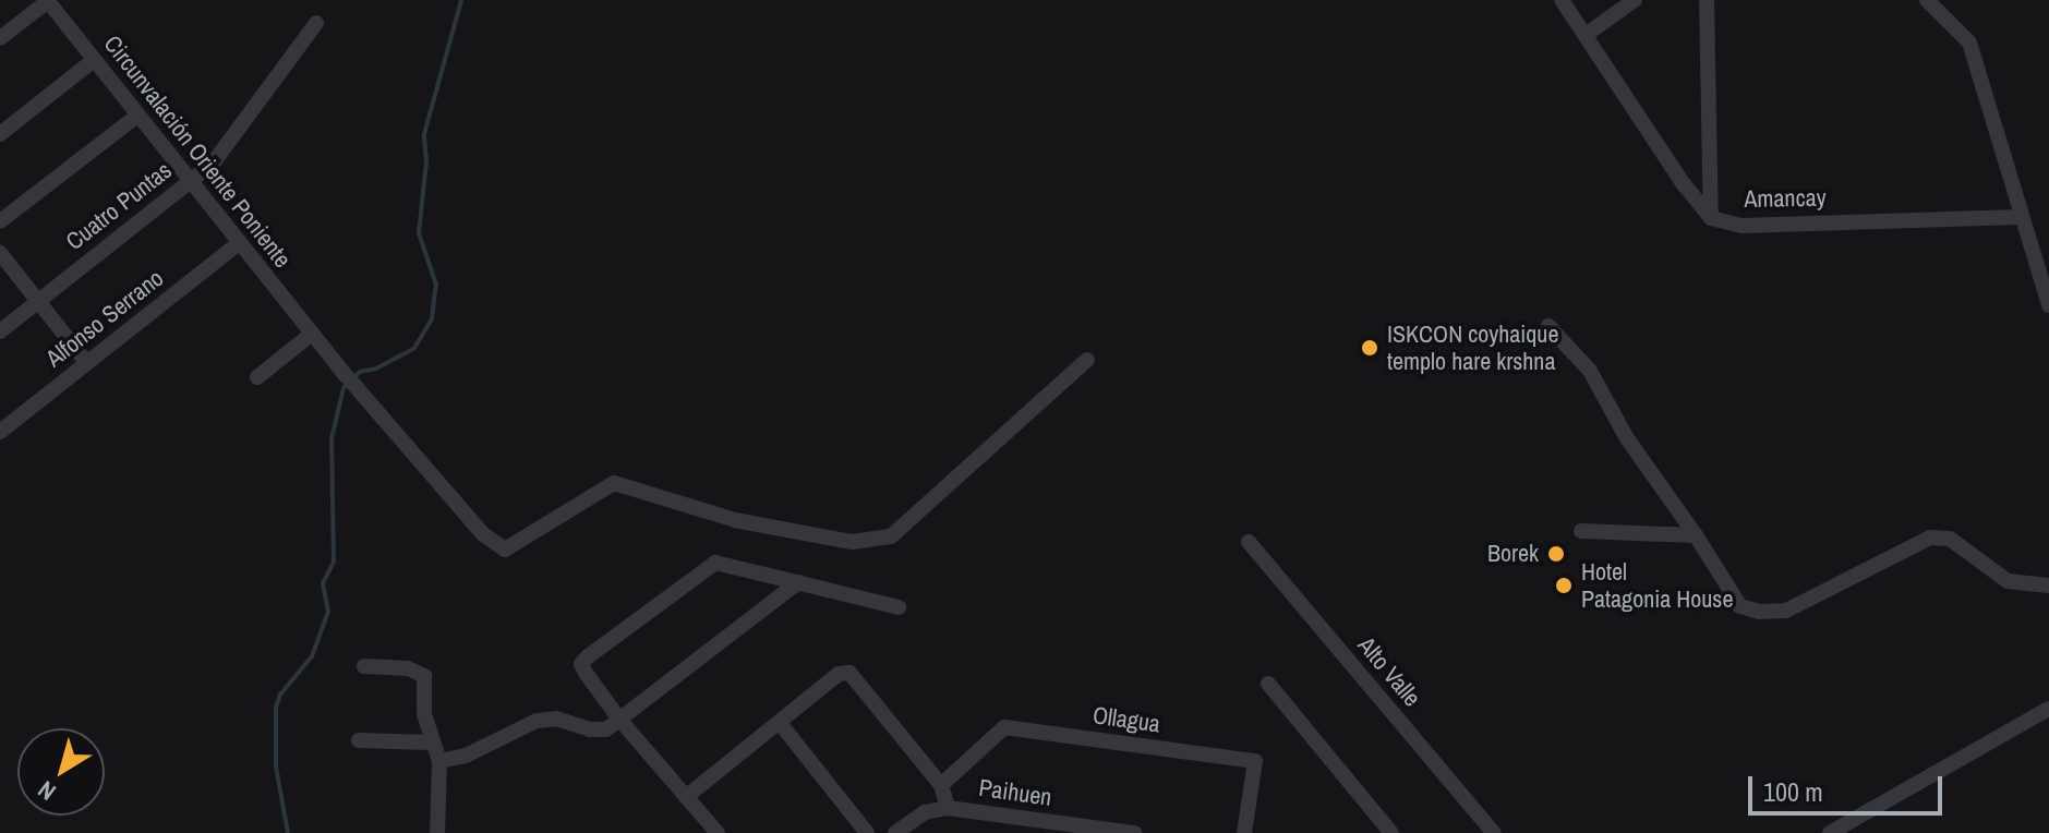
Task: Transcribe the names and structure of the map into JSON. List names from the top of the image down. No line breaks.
{"streets":{"street":["Circunvalación Oriente Poniente","Amancay","Cuatro Puntas","Alfonso Serrano","Alto Valle","Ollagua","Paihuen"]},"crossings":[["Circunvalación Oriente Poniente","Cuatro Puntas"],["Circunvalación Oriente Poniente","Alfonso Serrano"]],"places":["ISKCON coyhaique templo hare krshna","Borek","Hotel Patagonia House"],"scale_bar":"100 m","north":"bottom left"}
